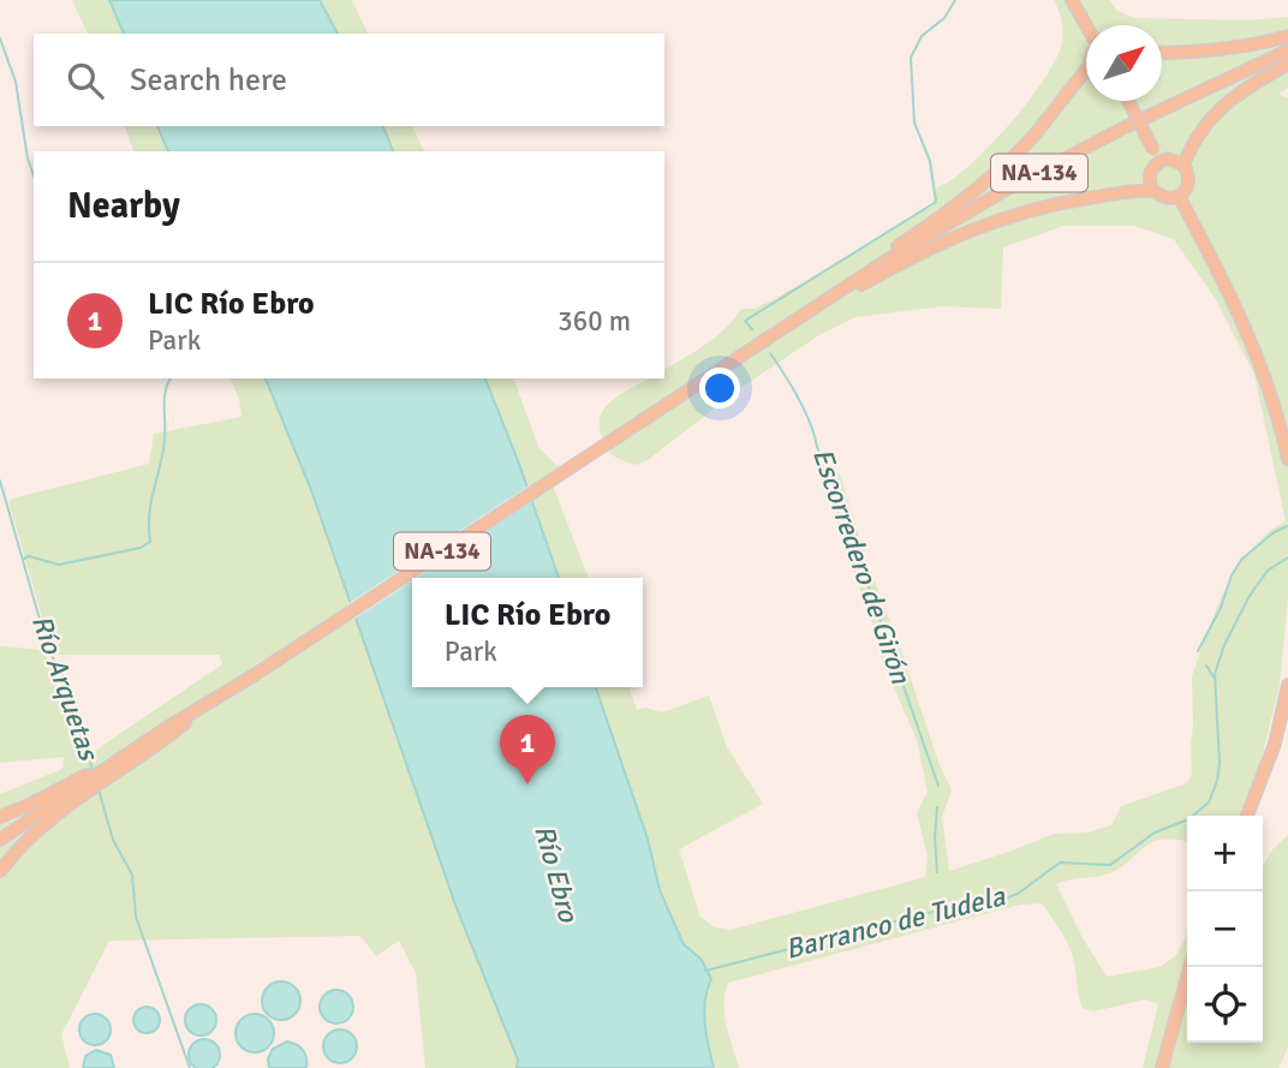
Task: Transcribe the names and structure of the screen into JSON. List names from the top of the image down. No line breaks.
{"streets":{"main road":["NA-134"]},"water":["Escorredero de Girón","Río Arquetas","Río Ebro","Barranco de Tudela"],"north":"top right","page":{"search":"Search here","heading":"Nearby","list":[{"mark":"1","name":"LIC Río Ebro","note":"Park","value":"360 m"}],"popup":["LIC Río Ebro","Park"],"pins":"1","map_buttons":["+","−"]}}
